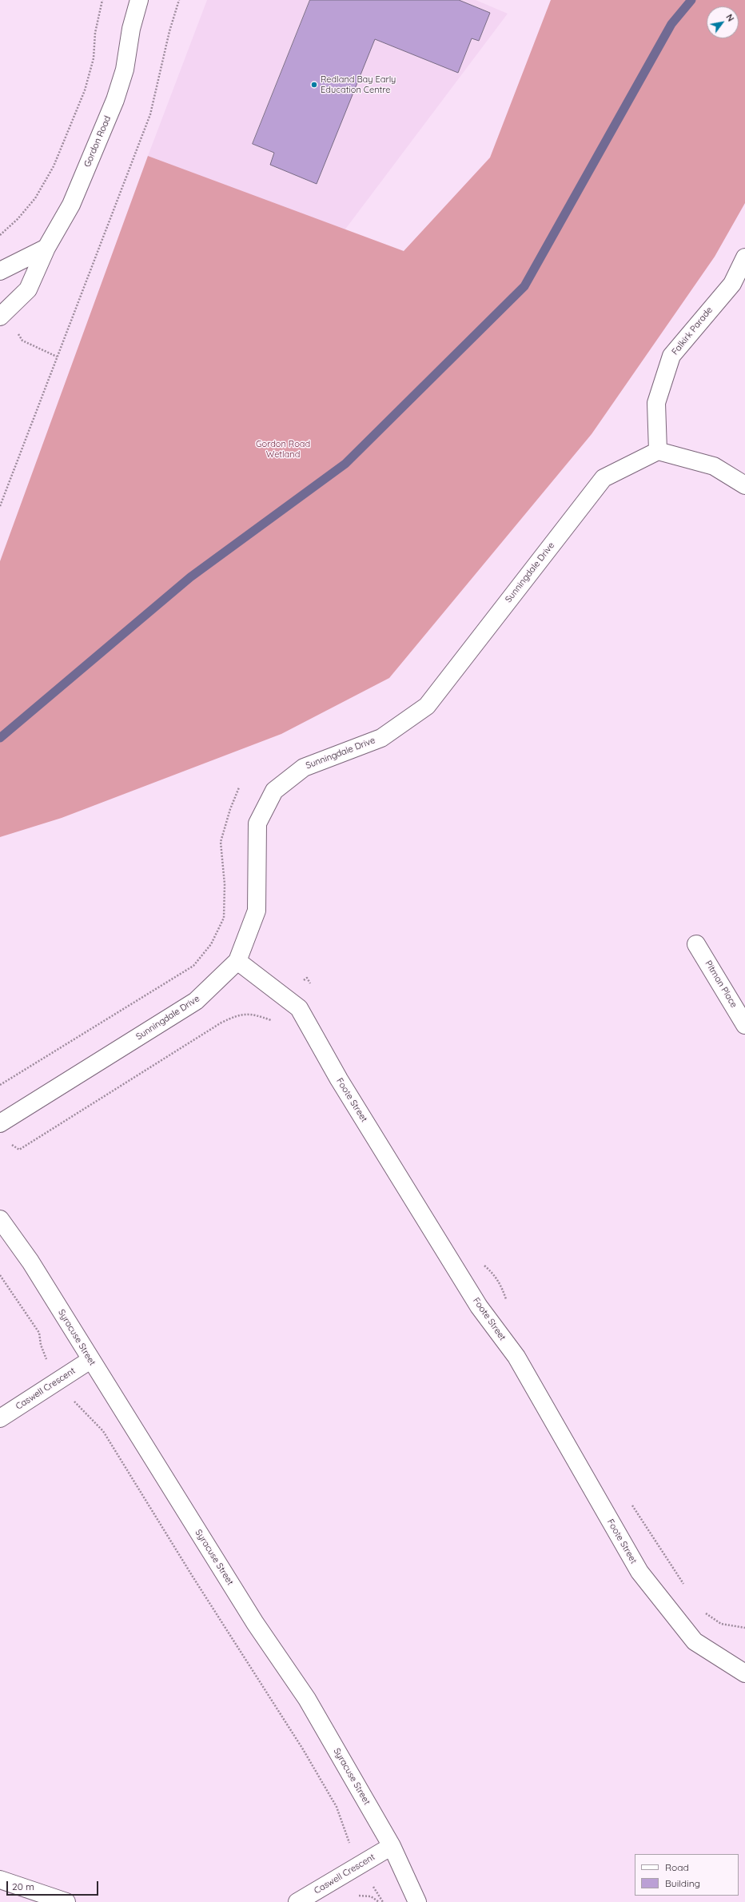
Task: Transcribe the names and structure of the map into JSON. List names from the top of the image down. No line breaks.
{"streets":{"street":["Gordon Road","Falkirk Parade","Sunningdale Drive","Pitman Place","Foote Street","Syracuse Street","Caswell Crescent"]},"crossings":[["Falkirk Parade","Sunningdale Drive"],["Sunningdale Drive","Foote Street"],["Syracuse Street","Caswell Crescent"]],"parks":["Gordon Road Wetland"],"places":["Redland Bay Early Education Centre"],"legend":["Road","Building"],"scale_bar":"20 m","north":"top right"}
